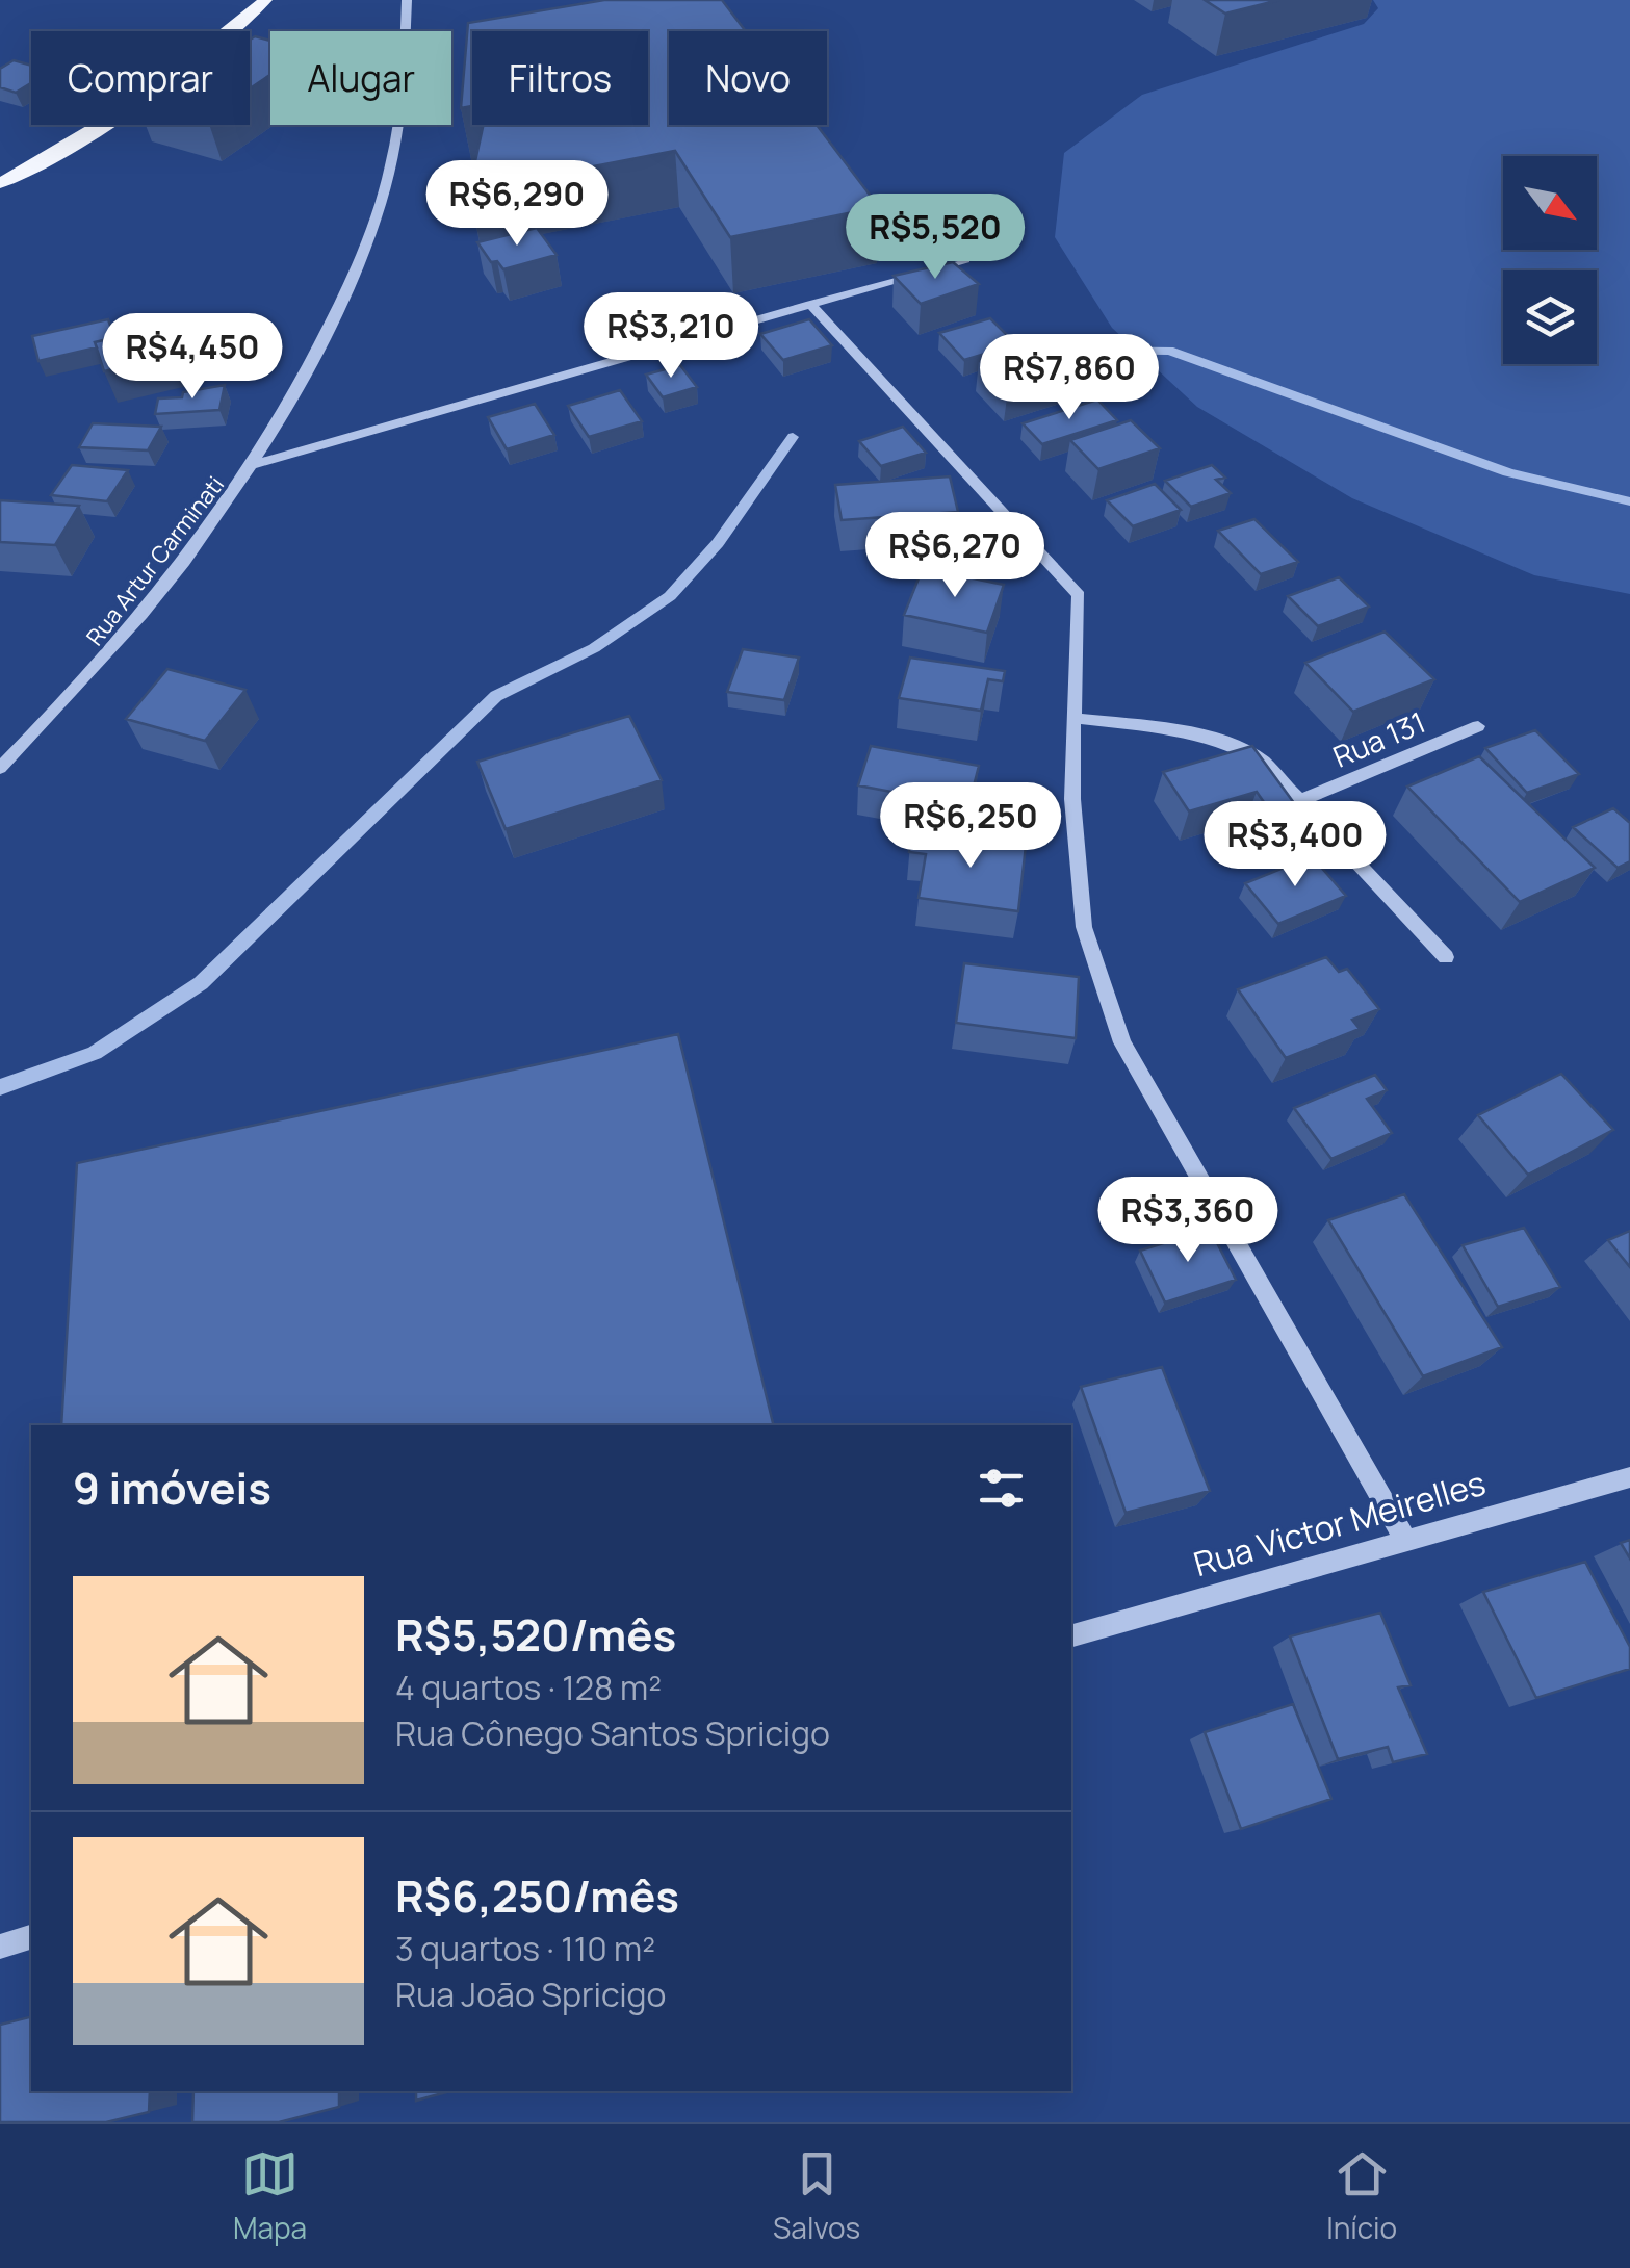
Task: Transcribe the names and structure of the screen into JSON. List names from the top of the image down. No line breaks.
{"streets":{"street":["Rua Artur Carminati","Rua 131","Rua Victor Meirelles"]},"north":"bottom right","page":{"chip":["Comprar","Alugar","Filtros","Novo"],"price":["R$6,290","R$5,520","R$3,210","R$4,450","R$7,860","R$6,270","R$6,250","R$3,400","R$3,360"],"heading":"9 imóveis","list":[{"name":"R$5,520/mês","note":"4 quartos · 128 m² · Rua Cônego Santos Spricigo"},{"name":"R$6,250/mês","note":"3 quartos · 110 m² · Rua João Spricigo"}],"tabs":["Mapa","Salvos","Início"]}}
